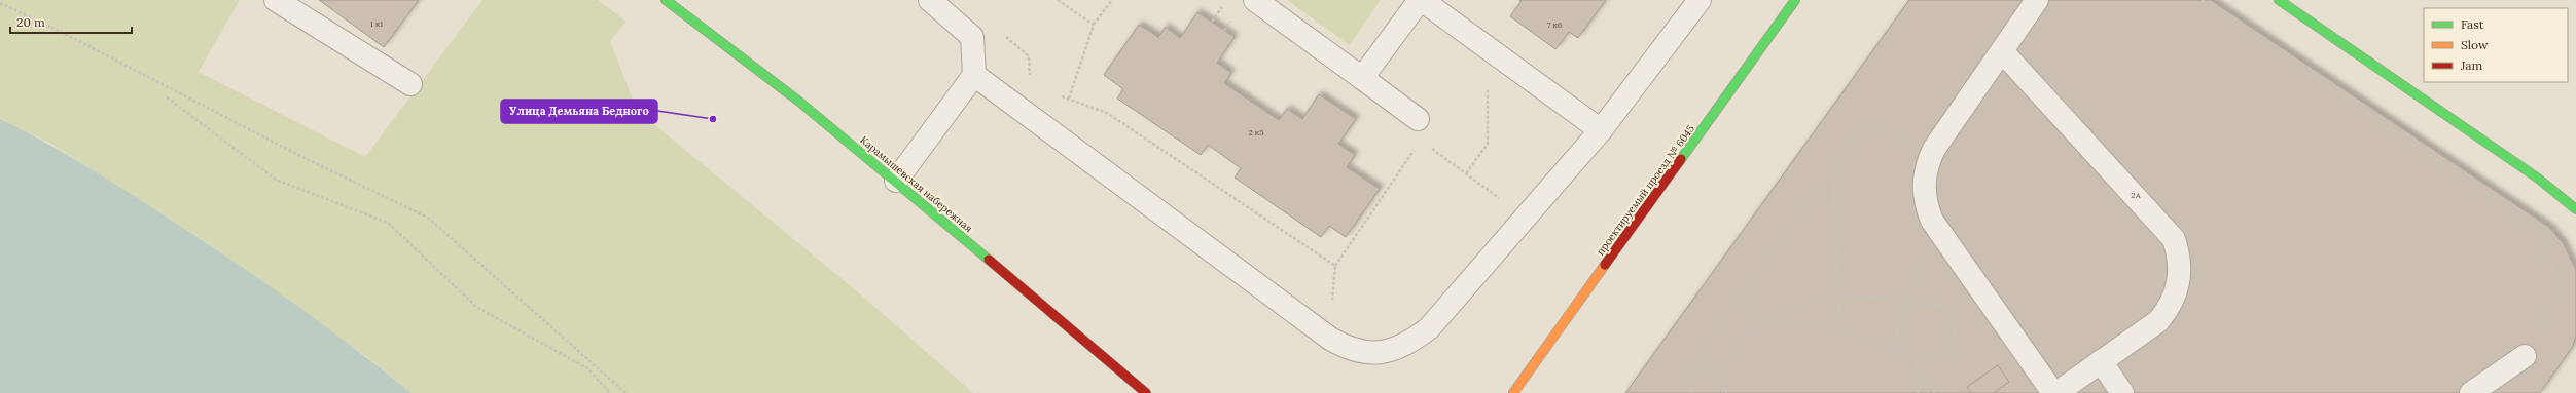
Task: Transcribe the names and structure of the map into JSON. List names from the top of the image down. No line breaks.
{"streets":{"street":["Карамышевская набережная","проектируемый проезд № 6045"]},"places":["Улица Демьяна Бедного"],"house_numbers":["1 к1","7 к6","2 к5","2А"],"legend":["Fast","Slow","Jam"],"scale_bar":"20 m"}
